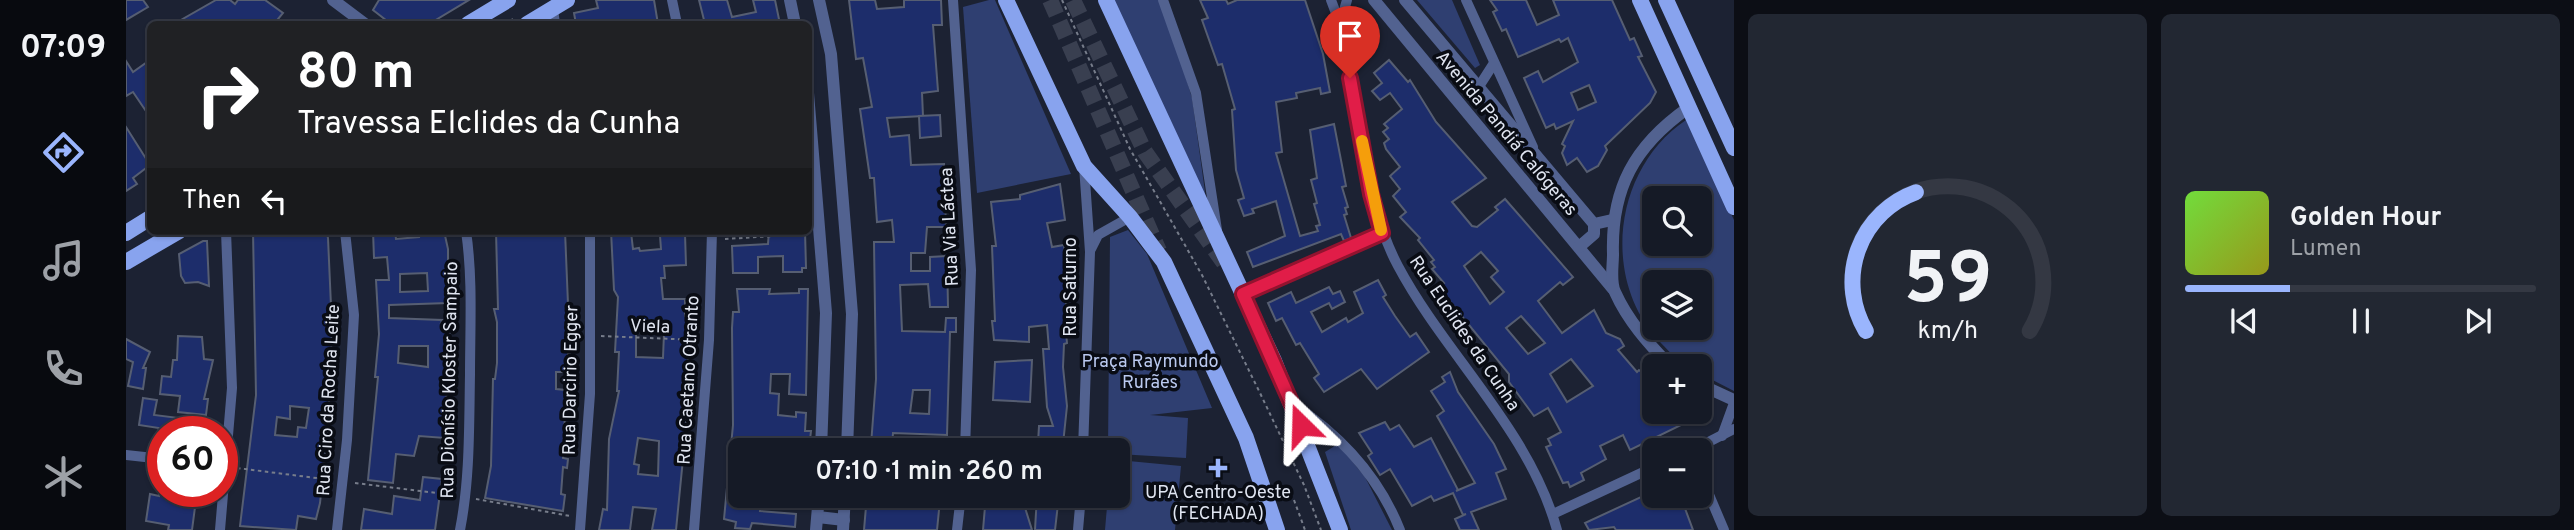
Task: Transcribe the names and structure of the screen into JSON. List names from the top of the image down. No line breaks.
{"streets":{"street":["Avenida Pandiá Calógeras","Rua Via Láctea","Rua Saturno","Rua Euclides da Cunha","Rua Dionísio Kloster Sampaio","Rua Darcirio Egger","Rua Caetano Otranto","Rua Ciro da Rocha Leite"],"path":["Viela"]},"crossings":[["Viela","Rua Darcirio Egger"],["Viela","Rua Caetano Otranto"]],"parks":["Praça Raymundo Rurães"],"places":{"health":["UPA Centro-Oeste (FECHADA)"]},"page":{"tabs":"07:09","turn":["80 m","Travessa Elclides da Cunha"],"then":"Then","map_buttons":["+","−"],"song":["Golden Hour","Lumen"],"limit":"60","trip":"07:10 · 1 min · 260 m","gauge":["59","km/h"]}}
